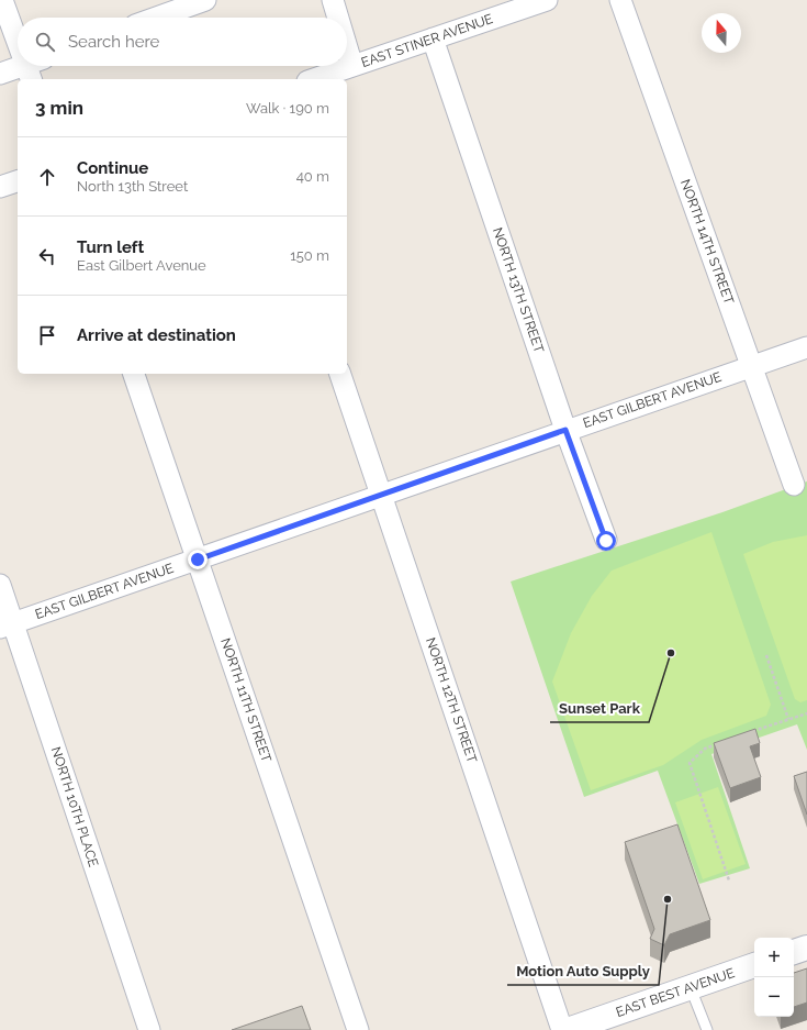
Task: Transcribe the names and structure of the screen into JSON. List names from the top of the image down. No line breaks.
{"streets":{"main road":["EAST BEST AVENUE"],"street":["EAST STINER AVENUE","NORTH 14TH STREET","NORTH 13TH STREET","EAST GILBERT AVENUE","NORTH 11TH STREET","NORTH 12TH STREET","NORTH 10TH PLACE"]},"crossings":[["EAST STINER AVENUE","NORTH 13TH STREET"],["NORTH 14TH STREET","EAST GILBERT AVENUE"],["NORTH 13TH STREET","EAST GILBERT AVENUE"],["EAST GILBERT AVENUE","NORTH 11TH STREET"],["EAST GILBERT AVENUE","NORTH 12TH STREET"],["EAST GILBERT AVENUE","NORTH 10TH PLACE"]],"places":["Sunset Park","Motion Auto Supply"],"north":"top","page":{"search":"Search here","heading":["3 min","Walk · 190 m"],"list":[["Continue","North 13th Street","40 m"],["Turn left","East Gilbert Avenue","150 m"],"Arrive at destination"],"map_buttons":["+","−"]}}
